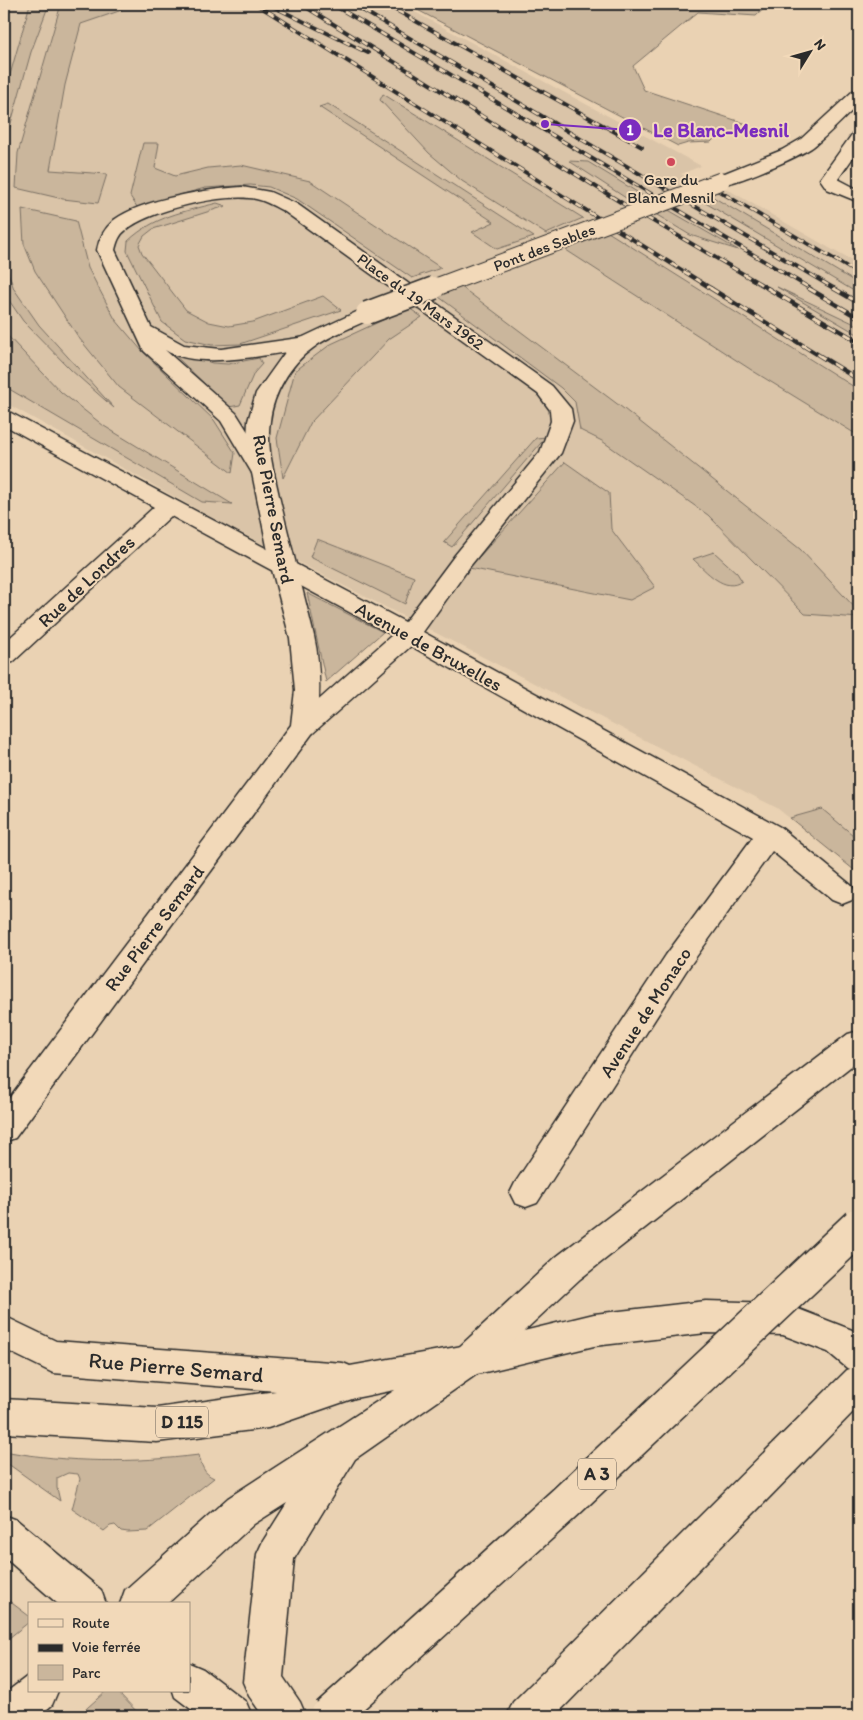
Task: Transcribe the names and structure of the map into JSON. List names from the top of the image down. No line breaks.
{"streets":{"main road":["Pont des Sables","Place du 19 Mars 1962","Rue Pierre Semard","Rue de Londres","Avenue de Bruxelles","Avenue de Monaco","D 115","A 3"]},"crossings":[["Pont des Sables","Rue Pierre Semard"],["Place du 19 Mars 1962","Rue Pierre Semard"],["Place du 19 Mars 1962","Avenue de Bruxelles"],["Rue Pierre Semard","Avenue de Bruxelles"],["Rue Pierre Semard","D 115"],["Rue de Londres","Avenue de Bruxelles"],["Avenue de Bruxelles","Avenue de Monaco"]],"places":["Le Blanc-Mesnil","Gare du Blanc Mesnil"],"legend":["Route","Voie ferrée","Parc"],"north":"top right"}
